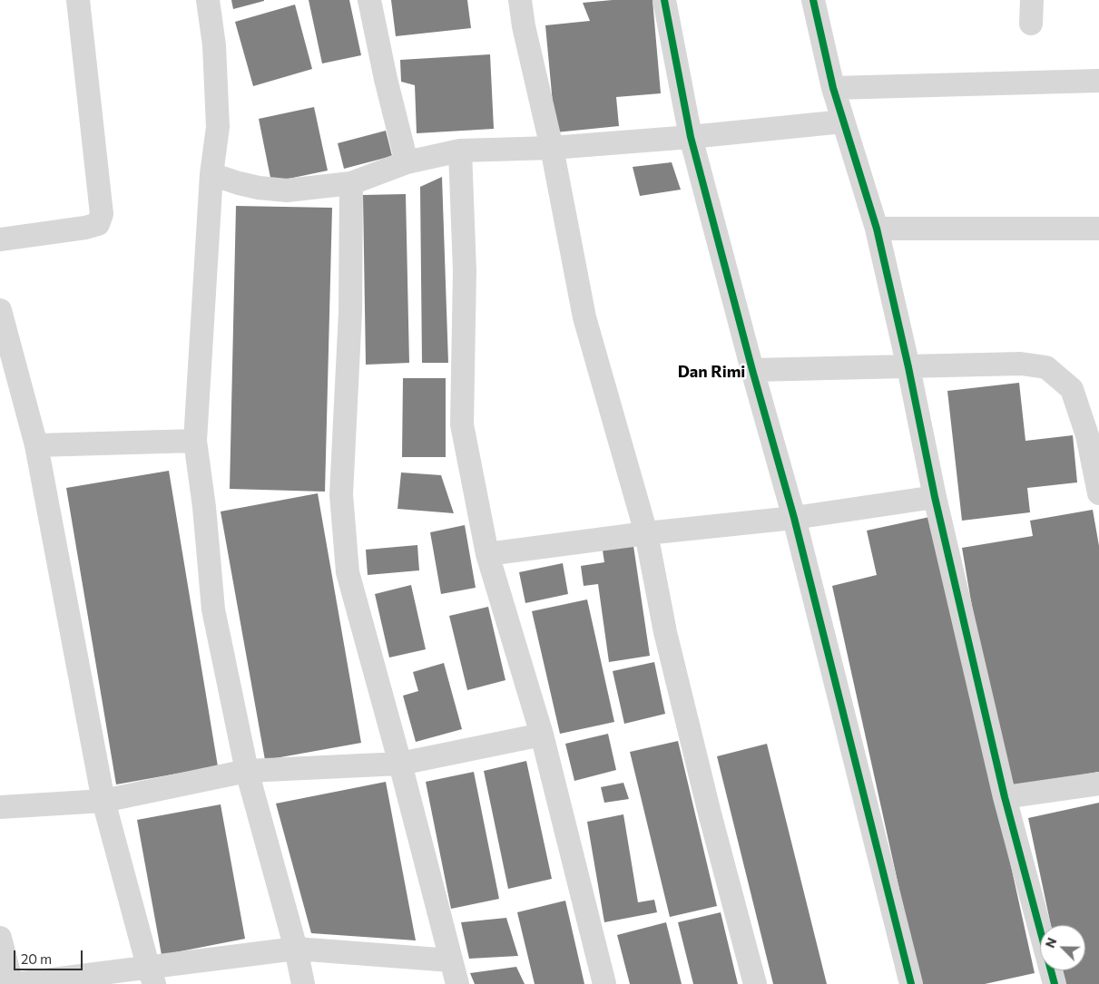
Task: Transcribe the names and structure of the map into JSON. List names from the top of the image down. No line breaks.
{"districts":["Dan Rimi"],"scale_bar":"20 m","north":"top left"}
